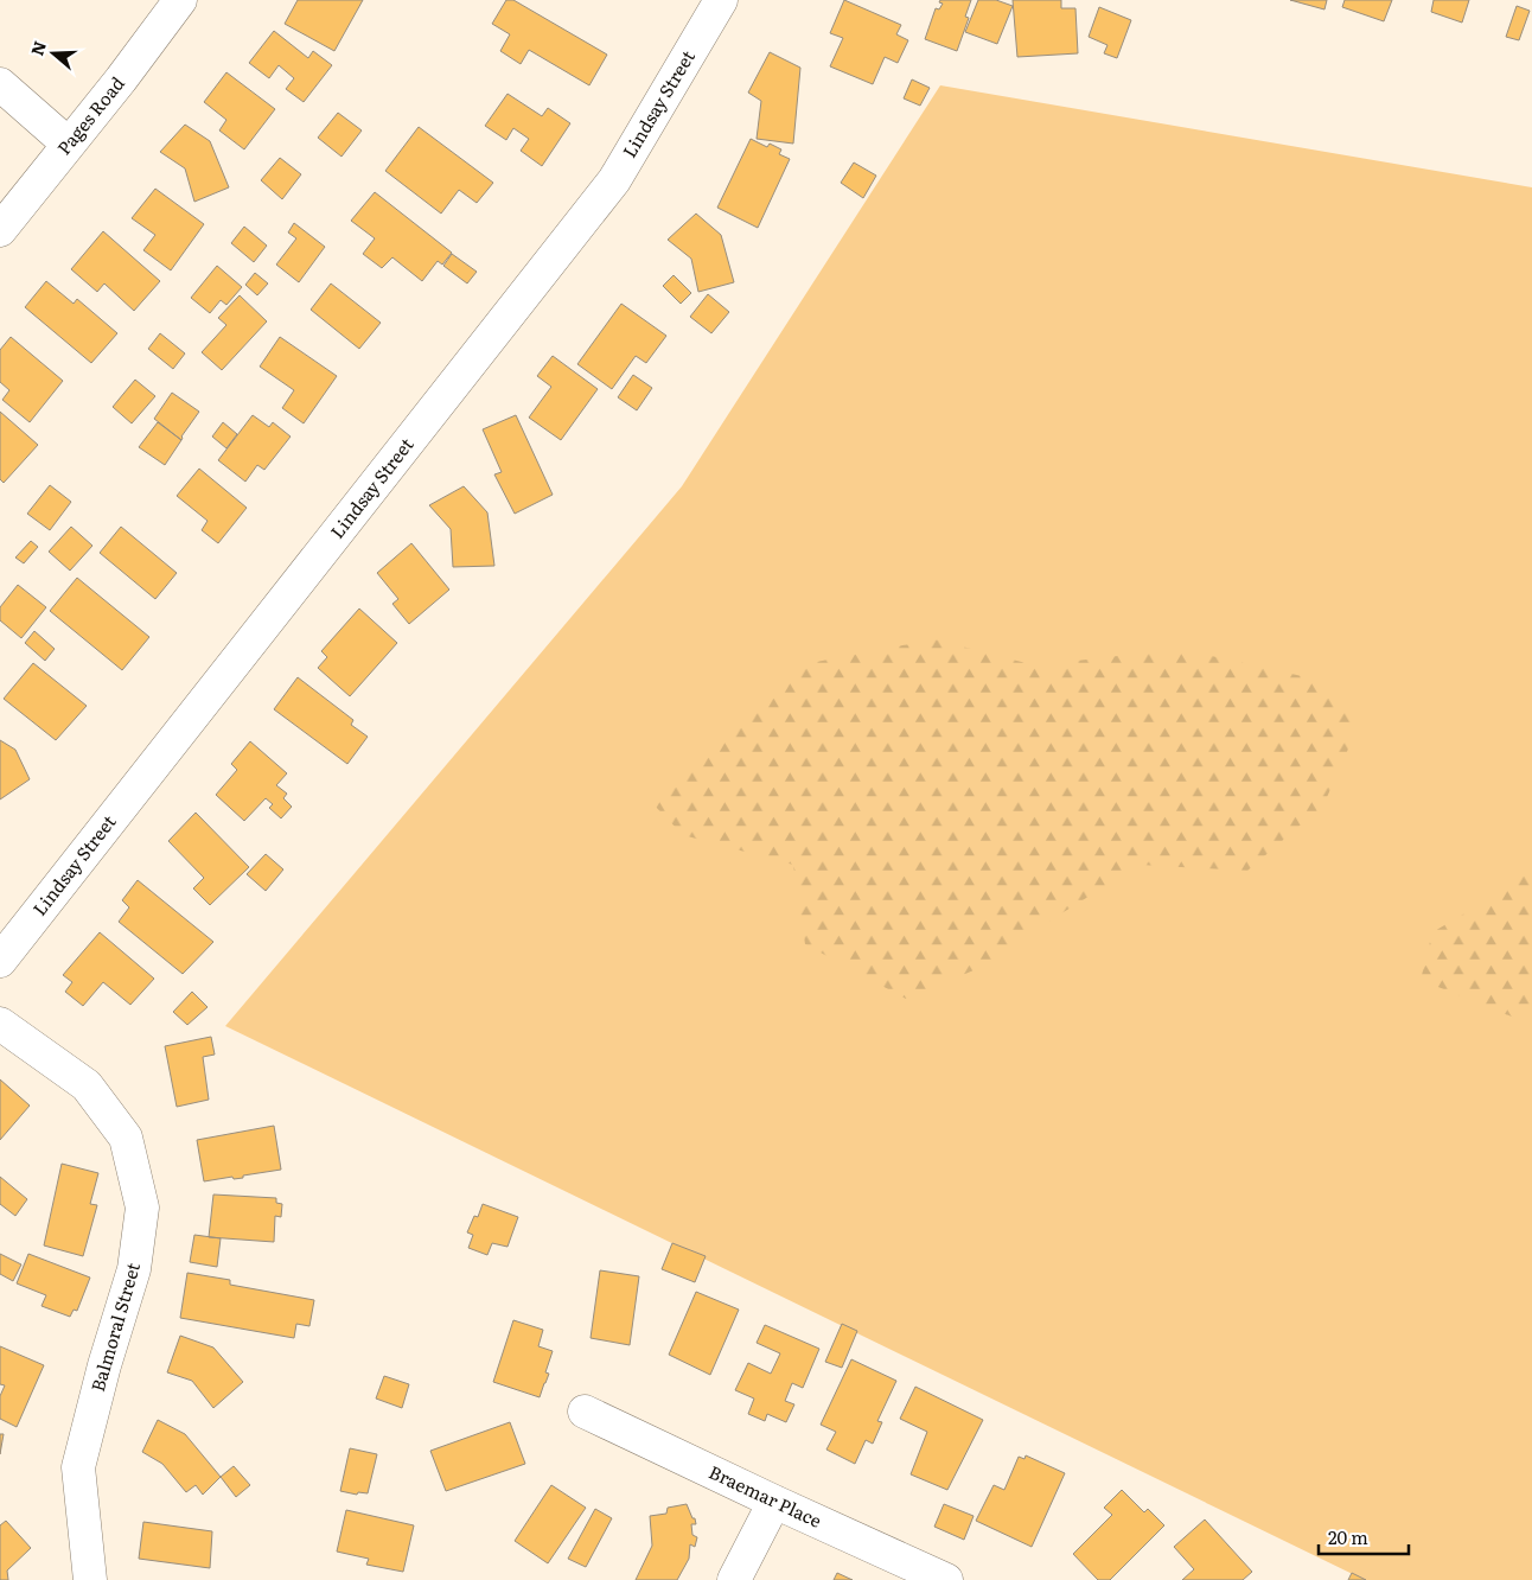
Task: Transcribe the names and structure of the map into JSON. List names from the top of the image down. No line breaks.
{"streets":{"street":["Lindsay Street","Pages Road","Balmoral Street","Braemar Place"]},"scale_bar":"20 m","north":"left"}
